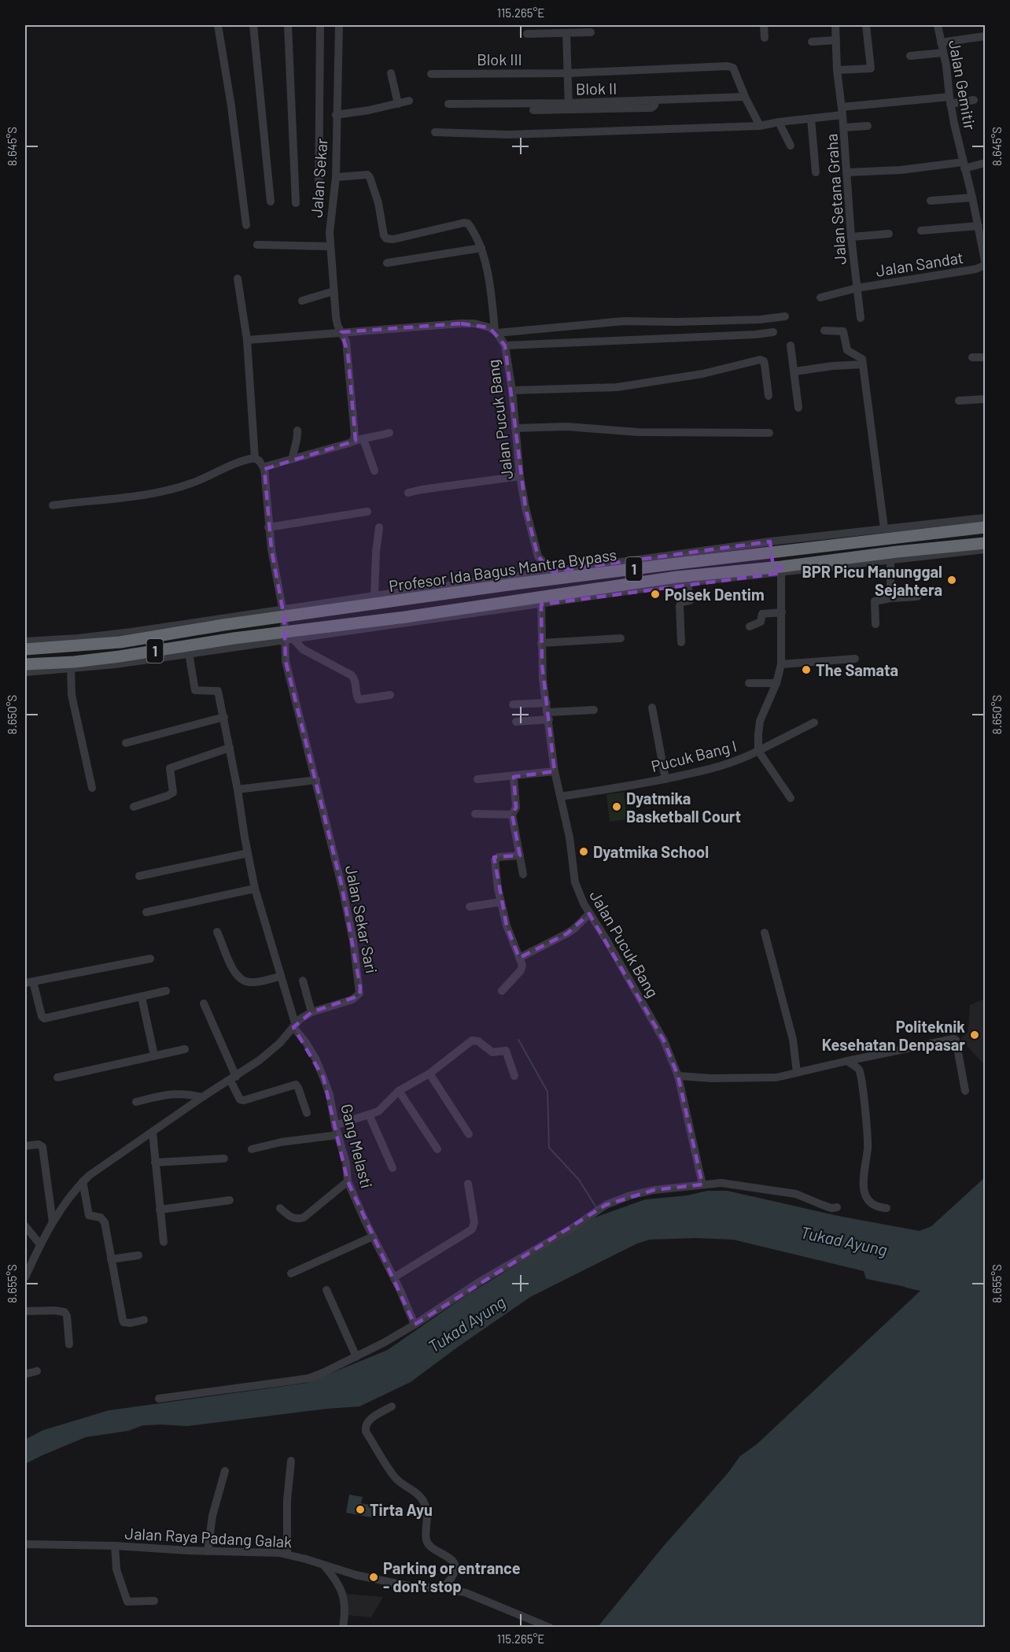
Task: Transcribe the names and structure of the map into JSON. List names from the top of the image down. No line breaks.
{"streets":{"highway":["1","Profesor Ida Bagus Mantra Bypass"],"street":["Blok III","Jalan Gemitir","Blok II","Jalan Sekar","Jalan Setana Graha","Jalan Sandat","Jalan Pucuk Bang","Pucuk Bang I","Jalan Sekar Sari","Gang Melasti","Jalan Raya Padang Galak"]},"crossings":[["Blok III","Blok II"],["Jalan Setana Graha","Jalan Sandat"],["Jalan Pucuk Bang","Profesor Ida Bagus Mantra Bypass"],["Jalan Pucuk Bang","Pucuk Bang I"],["Profesor Ida Bagus Mantra Bypass","Pucuk Bang I"],["Profesor Ida Bagus Mantra Bypass","Jalan Sekar Sari"],["Jalan Sekar Sari","Gang Melasti"]],"water":["Tukad Ayung"],"places":["BPR Picu Manunggal Sejahtera","Polsek Dentim","The Samata","Dyatmika Basketball Court","Dyatmika School","Politeknik Kesehatan Denpasar","Tirta Ayu","Parking or entrance - don't stop"],"coordinates":["115.265°E","8.645°S","8.650°S","8.655°S"]}
